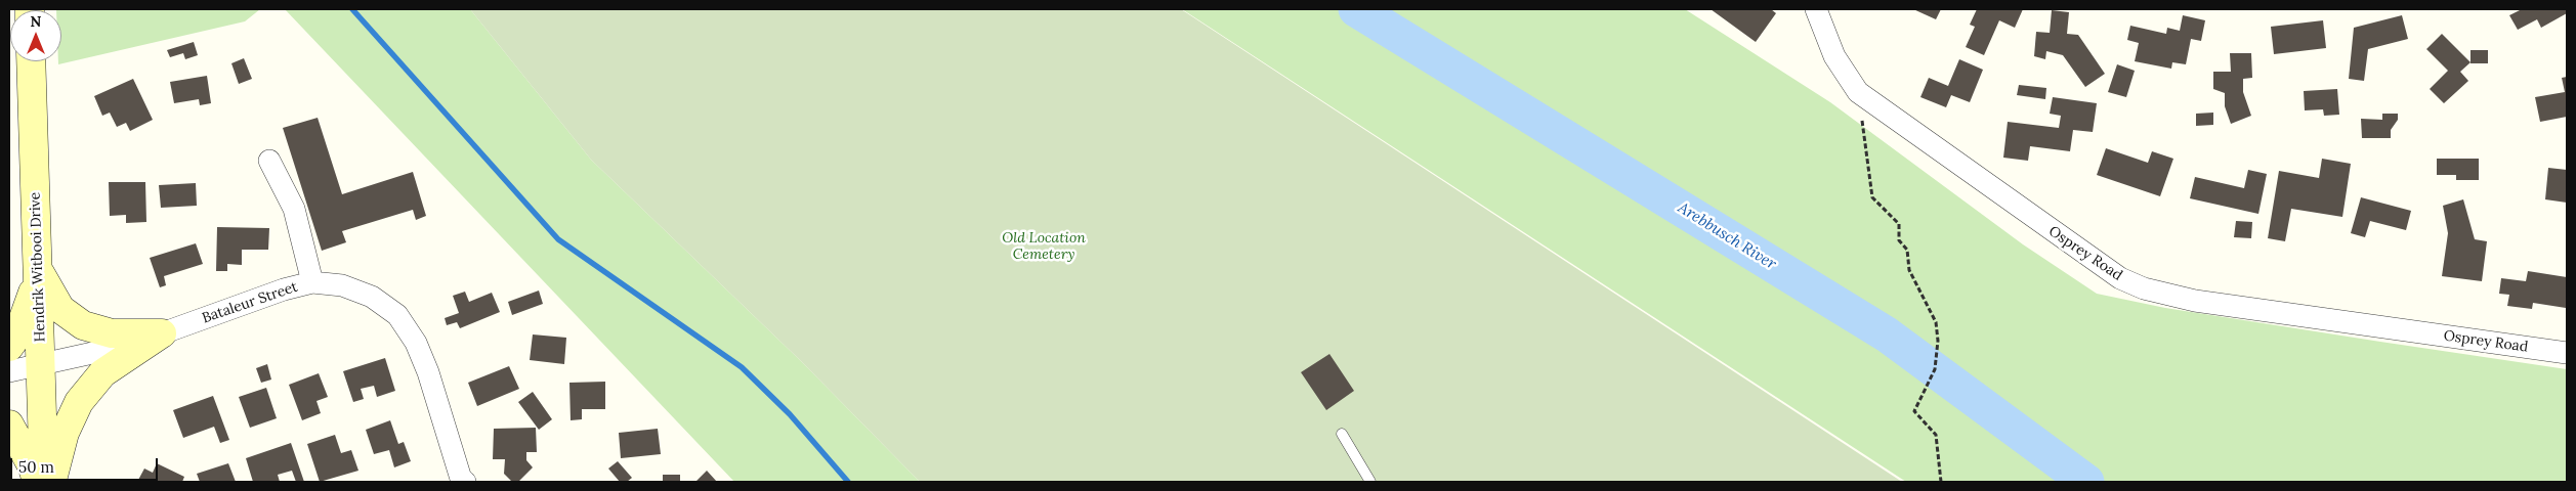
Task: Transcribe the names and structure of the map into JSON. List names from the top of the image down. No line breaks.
{"streets":{"main road":["Hendrik Witbooi Drive"],"street":["Osprey Road","Bataleur Street"]},"crossings":[["Hendrik Witbooi Drive","Bataleur Street"]],"water":["Arebbusch River"],"parks":["Old Location Cemetery"],"scale_bar":"50 m","north":"top"}
